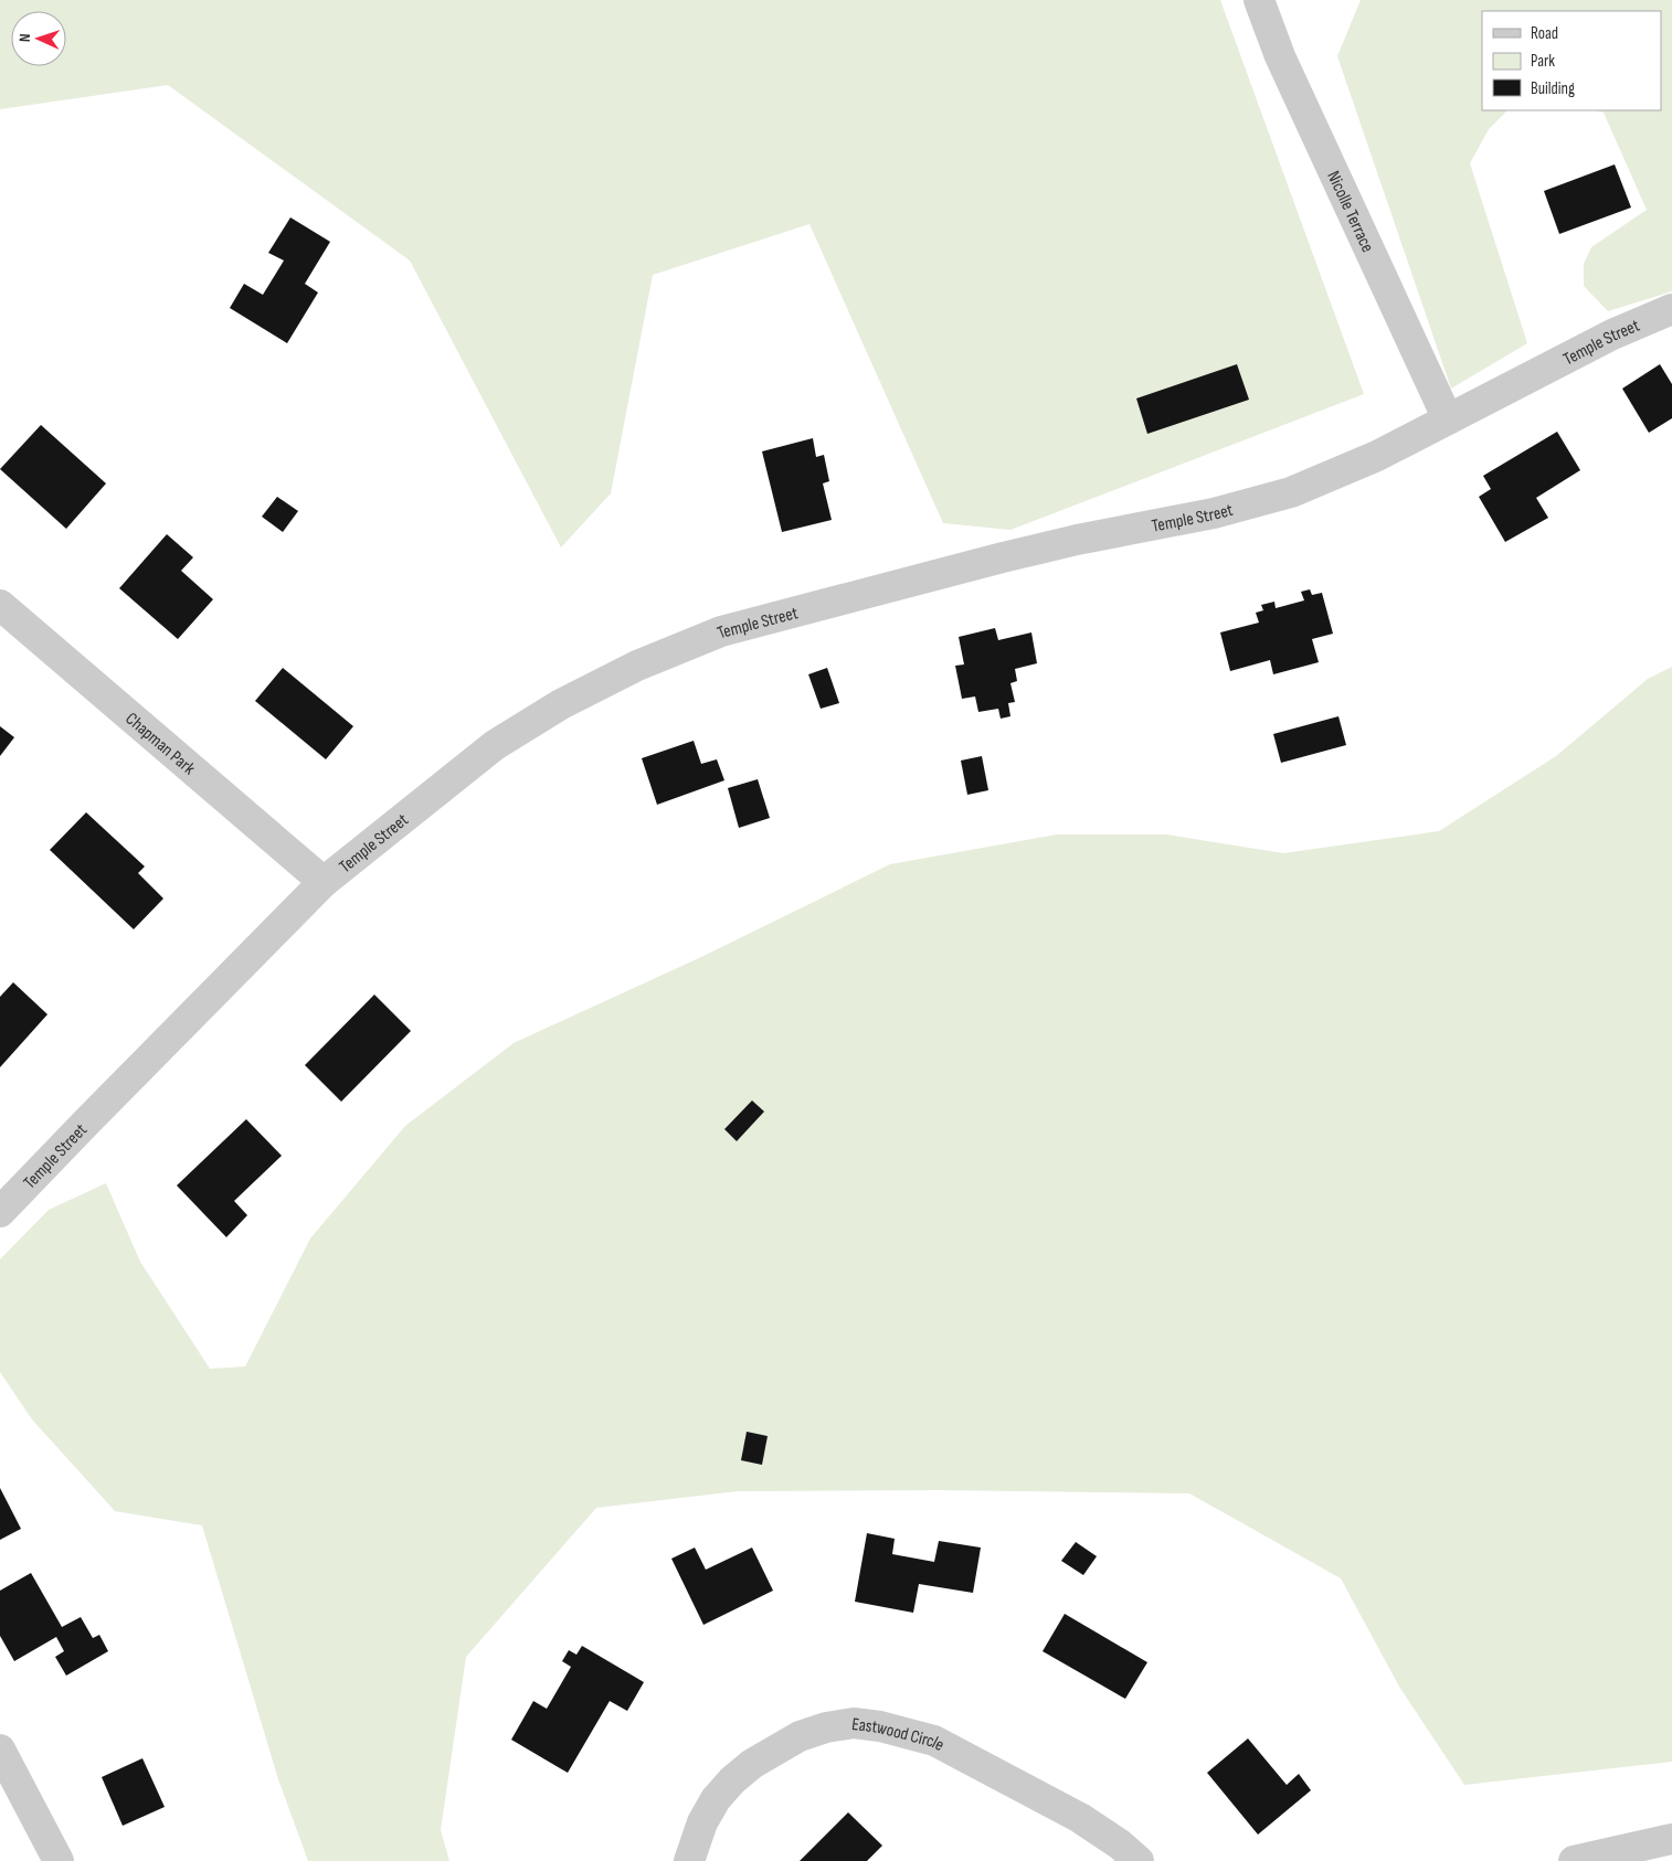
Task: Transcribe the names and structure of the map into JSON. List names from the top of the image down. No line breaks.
{"streets":{"street":["Nicolle Terrace","Temple Street","Chapman Park","Eastwood Circle"]},"crossings":[["Nicolle Terrace","Temple Street"],["Temple Street","Chapman Park"]],"legend":["Road","Park","Building"],"north":"left"}
